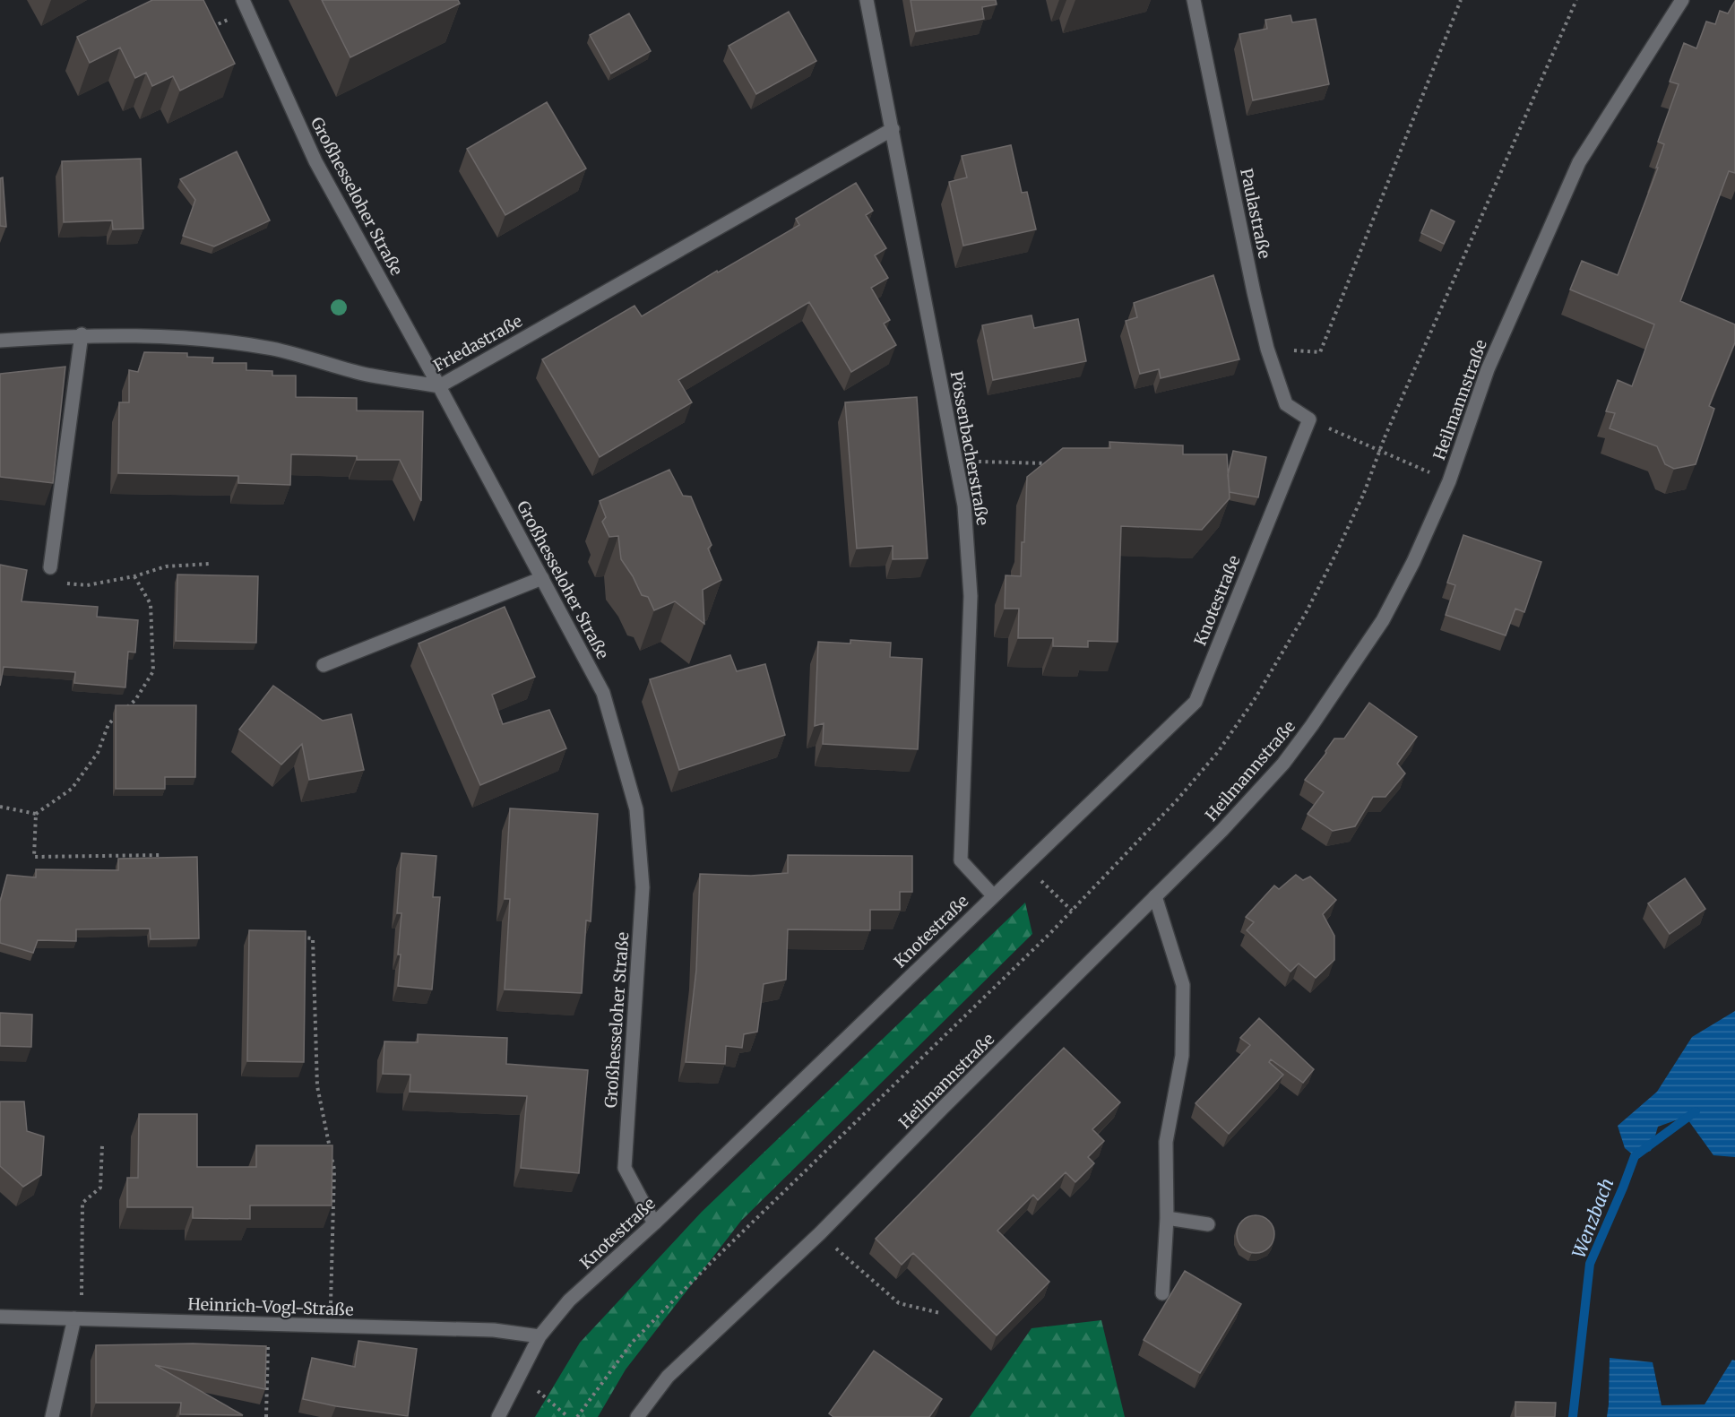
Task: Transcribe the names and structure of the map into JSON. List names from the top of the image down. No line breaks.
{"streets":{"street":["Großhesseloher Straße","Paulastraße","Friedastraße","Heilmannstraße","Pössenbacherstraße","Knotestraße","Heinrich-Vogl-Straße"]},"crossings":[["Großhesseloher Straße","Friedastraße"],["Großhesseloher Straße","Knotestraße"],["Paulastraße","Knotestraße"],["Friedastraße","Pössenbacherstraße"],["Pössenbacherstraße","Knotestraße"],["Knotestraße","Heinrich-Vogl-Straße"]],"water":["Wenzbach"]}
